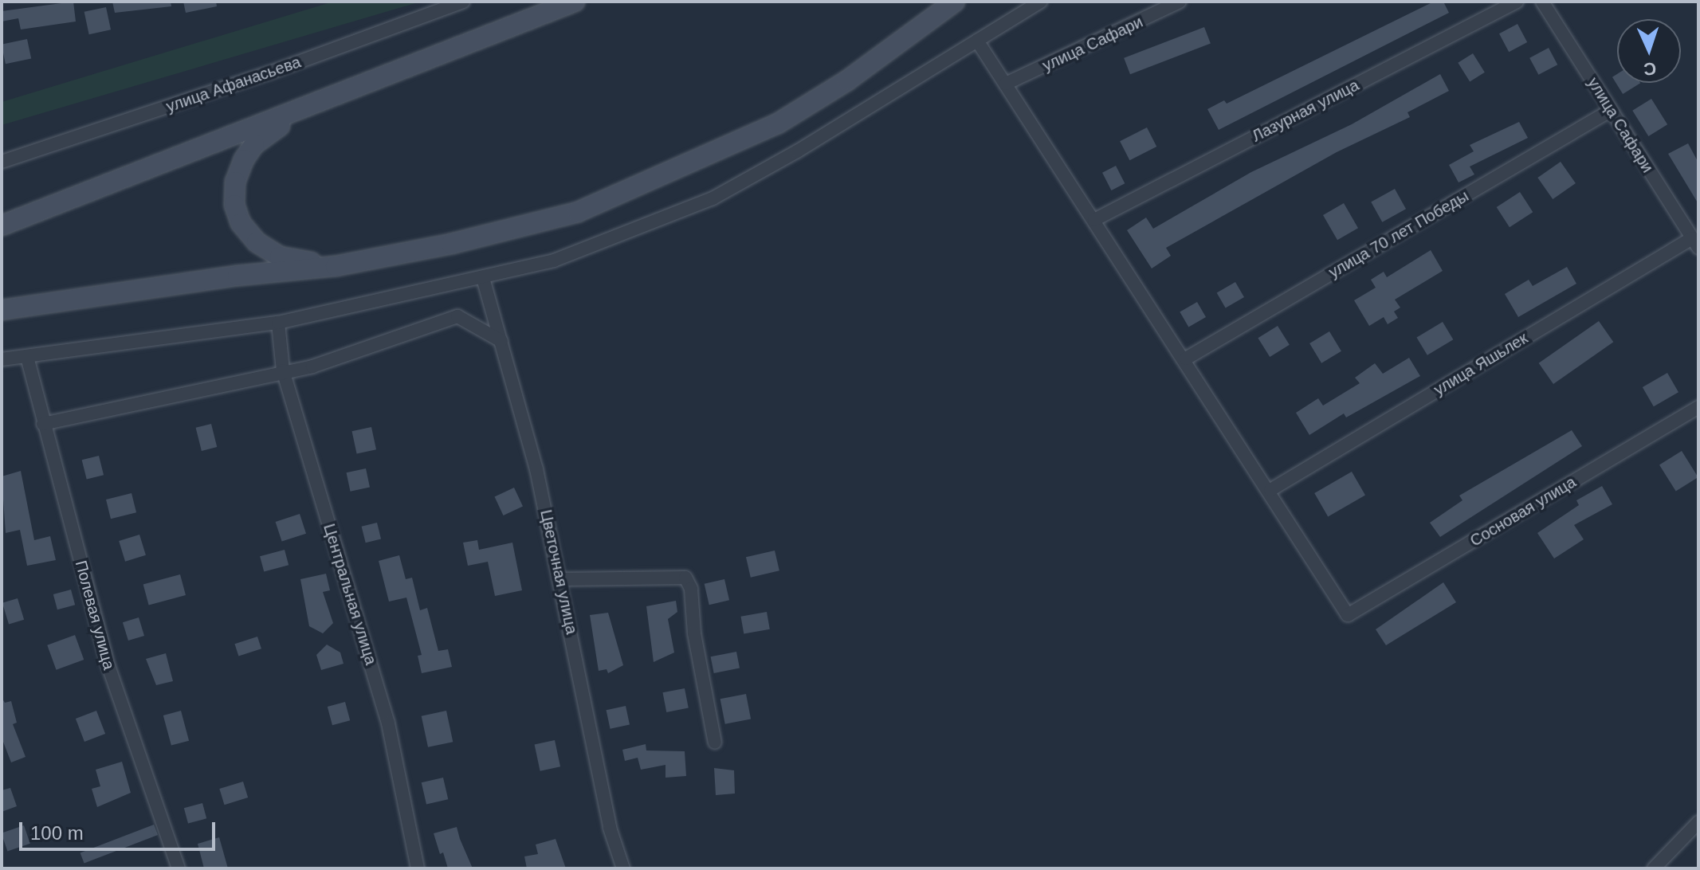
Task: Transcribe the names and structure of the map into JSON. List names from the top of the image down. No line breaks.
{"streets":{"street":["улица Сафари","улица Афанасьева","Лазурная улица","улица 70 лет Победы","улица Яшьлек","Сосновая улица","Цветочная улица","Центральная улица","Полевая улица"]},"crossings":[["улица Сафари","улица 70 лет Победы"],["улица Сафари","улица Яшьлек"],["улица Яшьлек","Сосновая улица"]],"scale_bar":"100 m","north":"bottom"}
